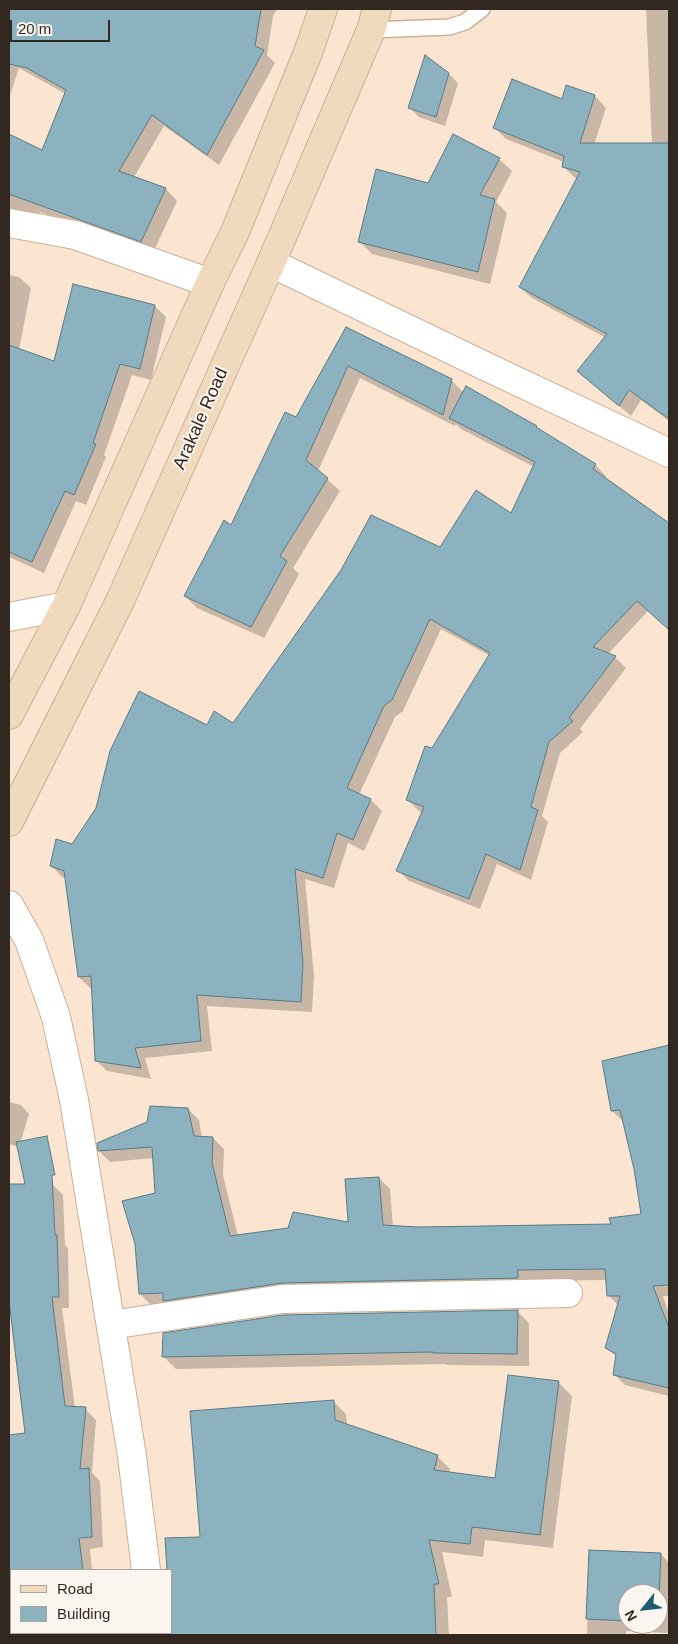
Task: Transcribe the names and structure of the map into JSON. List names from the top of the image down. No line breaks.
{"streets":{"main road":["Arakale Road"]},"legend":["Road","Building"],"scale_bar":"20 m","north":"bottom left"}
